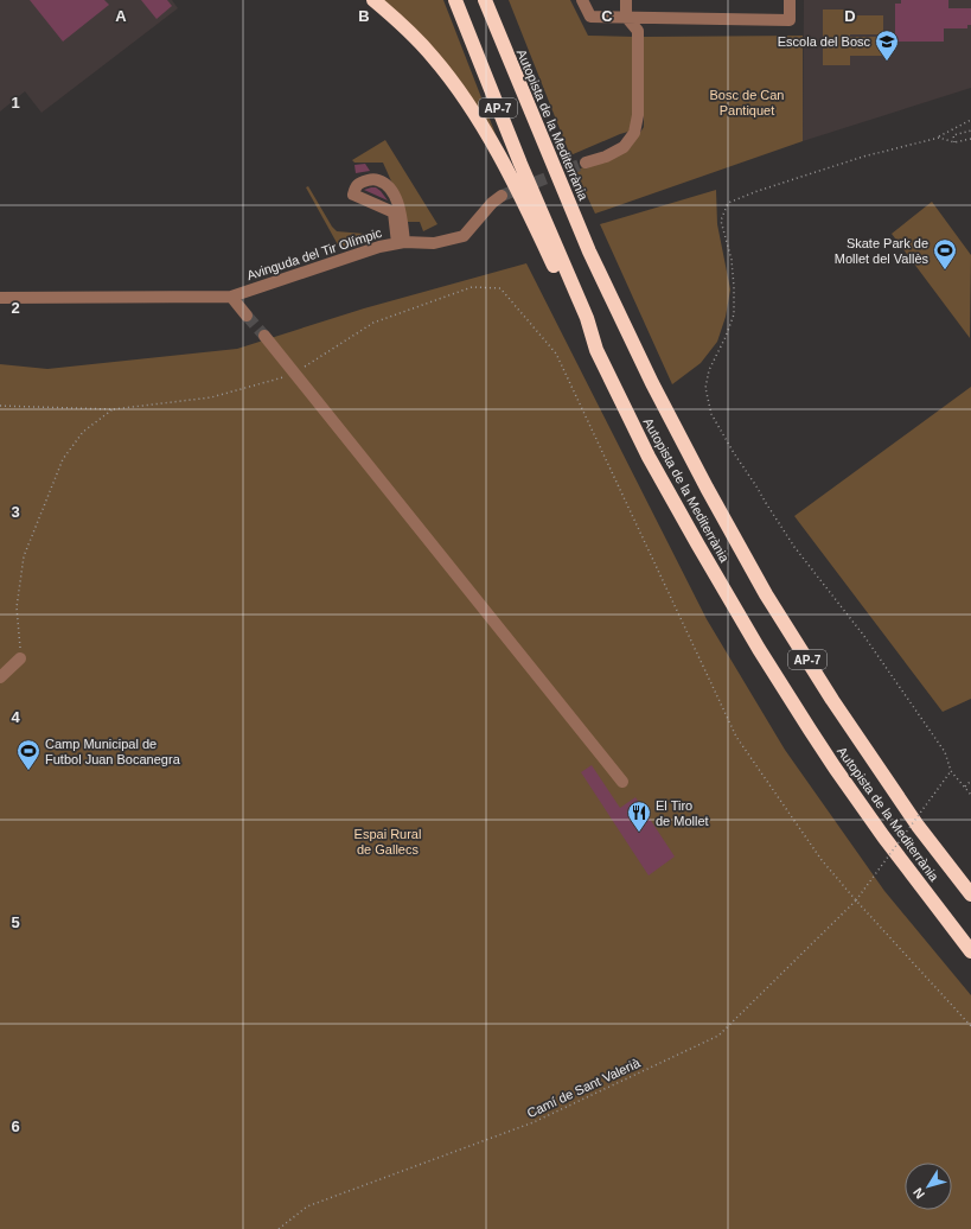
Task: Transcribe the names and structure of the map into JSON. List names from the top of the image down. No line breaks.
{"streets":{"highway":["AP-7","Autopista de la Mediterrània"],"street":["Avinguda del Tir Olímpic"],"path":["Camí de Sant Valerià"]},"parks":["Bosc de Can Pantiquet","Espai Rural de Gallecs"],"places":{"school or university":["Escola del Bosc"],"sports":["Skate Park de Mollet del Vallès","Camp Municipal de Futbol Juan Bocanegra"],"restaurant":["El Tiro de Mollet"]},"north":"bottom left","grid":{"columns":["A","B","C","D"],"rows":["1","2","3","4","5","6"]}}
